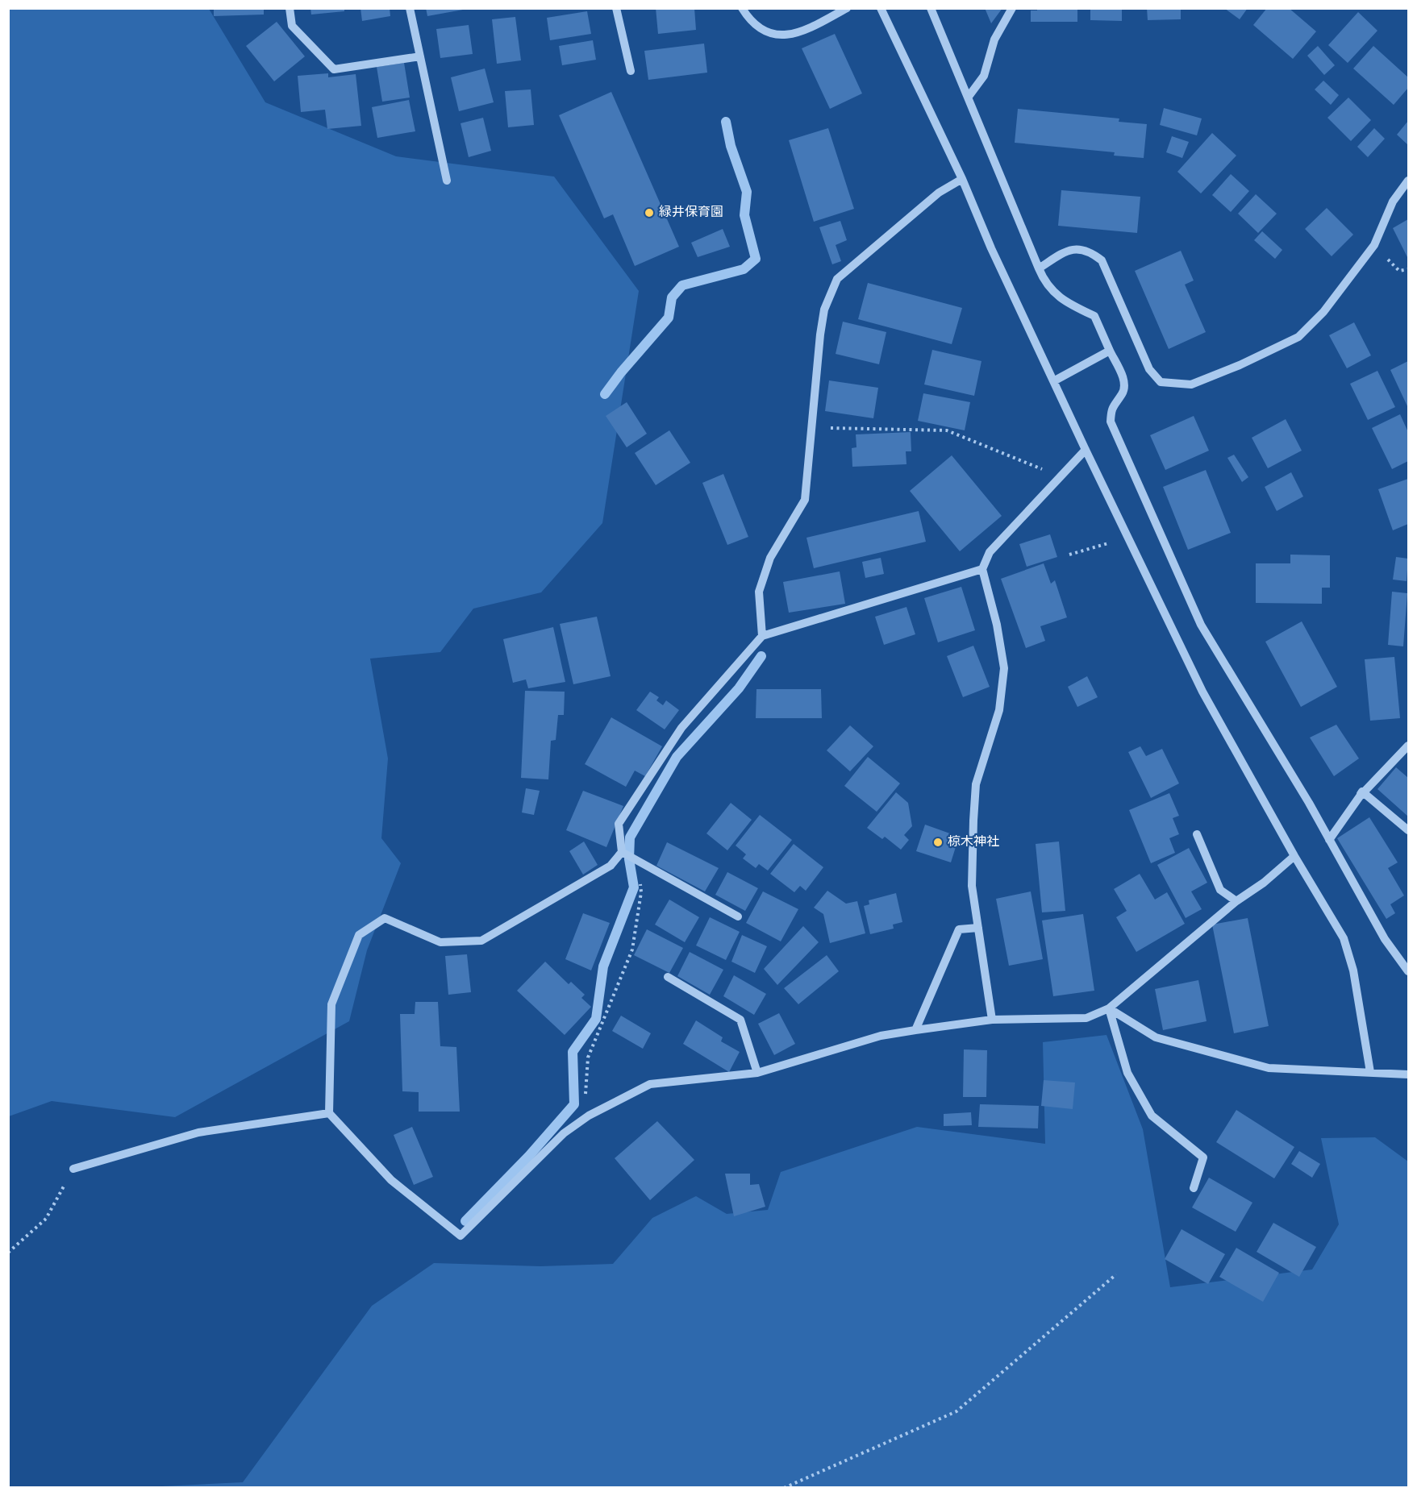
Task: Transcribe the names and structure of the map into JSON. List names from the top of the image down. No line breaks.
{"places":["緑井保育園","椋木神社"]}
